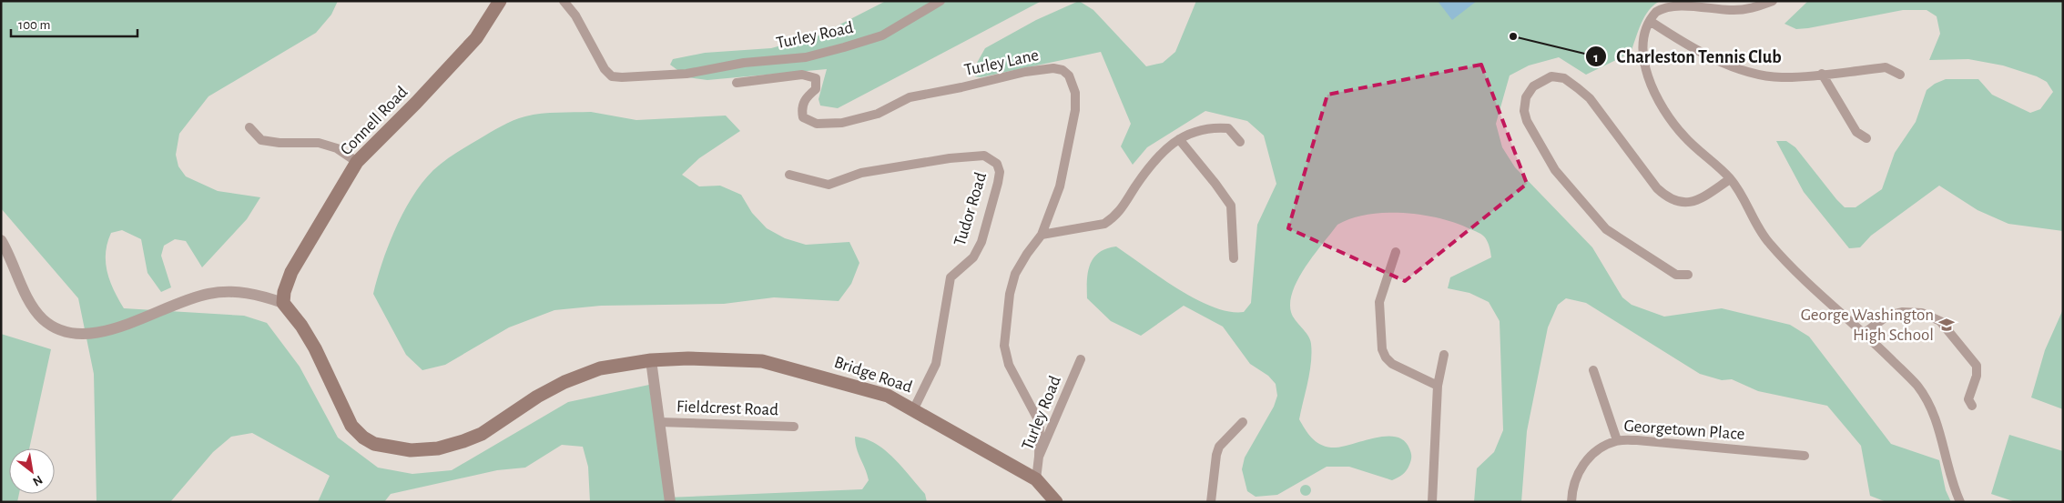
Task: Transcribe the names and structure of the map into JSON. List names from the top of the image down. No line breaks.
{"streets":{"main road":["Connell Road","Bridge Road"],"street":["Turley Road","Turley Lane","Tudor Road","Fieldcrest Road","Georgetown Place"]},"crossings":[["Turley Road","Turley Lane"],["Turley Road","Bridge Road"],["Connell Road","Bridge Road"],["Tudor Road","Bridge Road"]],"places":{"other":["Charleston Tennis Club"],"school or university":["George Washington High School"]},"scale_bar":"100 m","north":"bottom right"}
